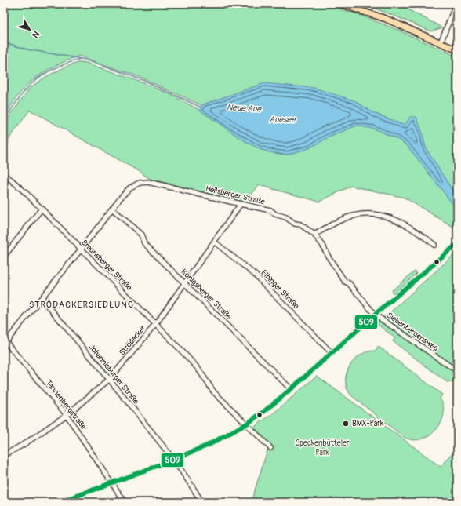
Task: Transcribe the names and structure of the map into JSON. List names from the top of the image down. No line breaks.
{"streets":{"street":["Heilsberger Straße","Braunsberger Straße","Elbinger Straße","Königsberger Straße","Siebenbergensweg","Strödacker","Johannisburger Straße","Tannenbergstraße"]},"crossings":[["Heilsberger Straße","Königsberger Straße"],["Heilsberger Straße","Siebenbergensweg"],["Heilsberger Straße","Strödacker"],["Braunsberger Straße","Strödacker"],["Elbinger Straße","Strödacker"],["Königsberger Straße","Strödacker"],["Strödacker","Johannisburger Straße"],["Strödacker","Tannenbergstraße"]],"districts":["STRÖDACKERSIEDLUNG"],"water":["Neue Aue","Auesee"],"parks":["Speckenbütteler Park"],"places":["BMX-Park"],"lines":["transit line 509"],"north":"bottom right"}
